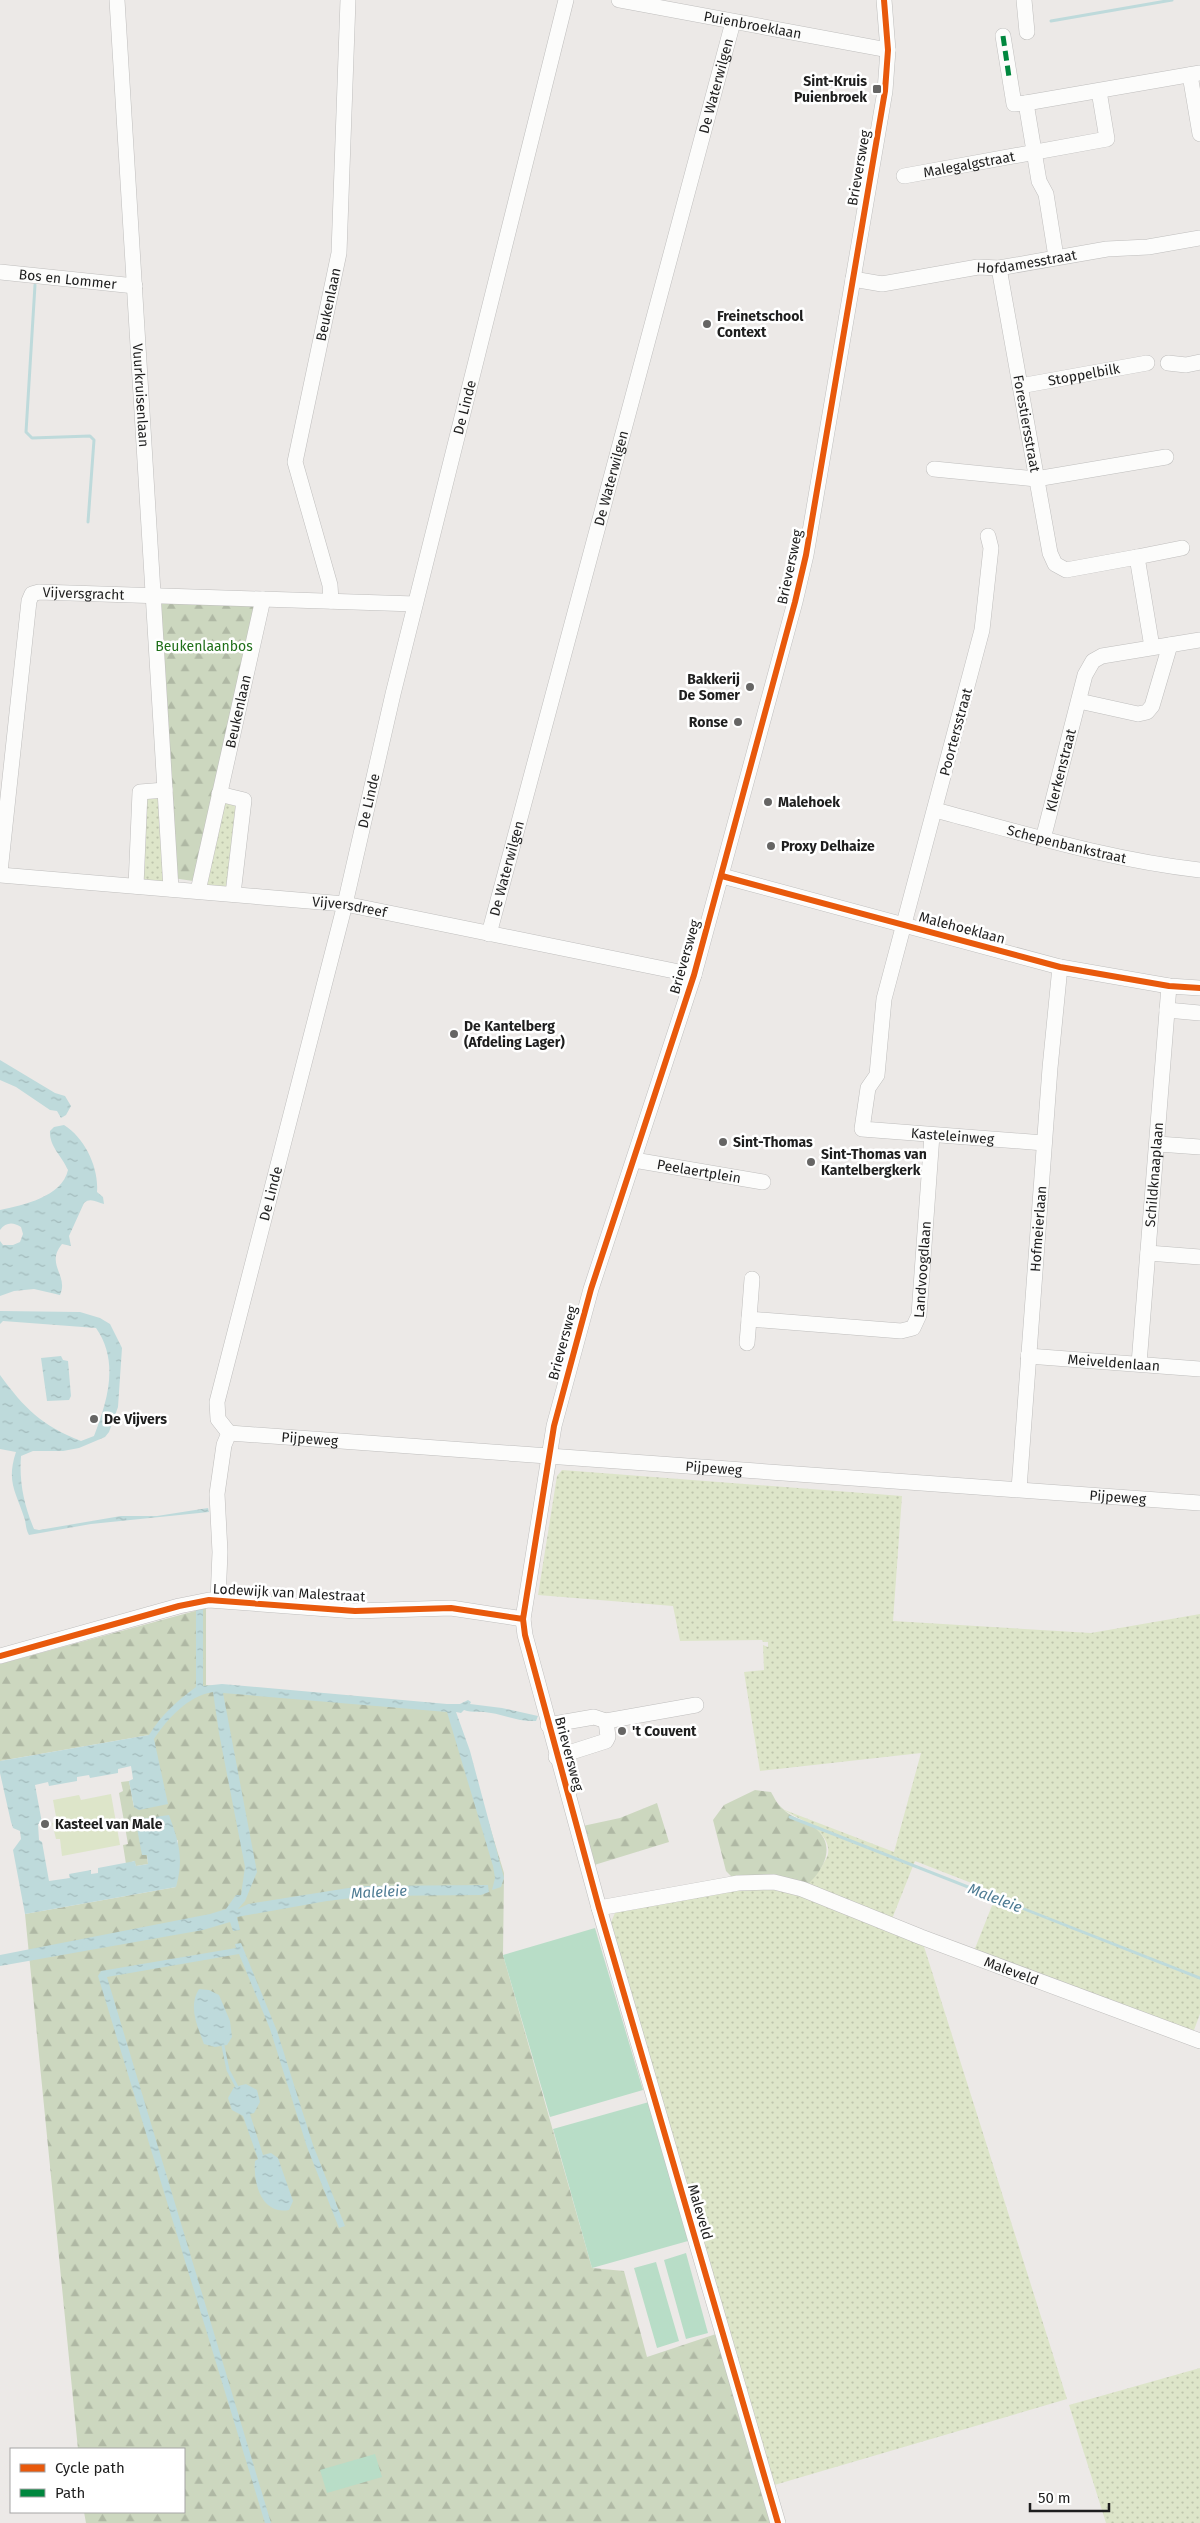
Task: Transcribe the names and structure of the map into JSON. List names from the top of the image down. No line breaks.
{"streets":{"street":["Puienbroeklaan","De Waterwilgen","Malegalgstraat","Brieversweg","Hofdamesstraat","Bos en Lommer","Beukenlaan","Stoppelbilk","Vuurkruisenlaan","De Linde","Forestiersstraat","Vijversgracht","Poortersstraat","Klerkenstraat","Schepenbankstraat","Vijversdreef","Malehoeklaan","Kasteleinweg","Peelaertplein","Schildknaaplaan","Hofmeierlaan","Landvoogdlaan","Meiveldenlaan","Pijpeweg","Lodewijk van Malestraat","Maleveld"]},"crossings":[["Puienbroeklaan","De Waterwilgen"],["Puienbroeklaan","Brieversweg"],["De Waterwilgen","Vijversdreef"],["Brieversweg","Hofdamesstraat"],["Brieversweg","Vijversdreef"],["Brieversweg","Malehoeklaan"],["Brieversweg","Peelaertplein"],["Brieversweg","Pijpeweg"],["Brieversweg","Lodewijk van Malestraat"],["Brieversweg","Maleveld"],["Hofdamesstraat","Forestiersstraat"],["Bos en Lommer","Vuurkruisenlaan"],["Beukenlaan","Vijversgracht"],["Beukenlaan","Vijversdreef"],["Stoppelbilk","Forestiersstraat"],["Vuurkruisenlaan","Vijversgracht"],["Vuurkruisenlaan","Vijversdreef"],["De Linde","Vijversgracht"],["De Linde","Vijversdreef"],["De Linde","Pijpeweg"],["Vijversgracht","Vijversdreef"],["Poortersstraat","Schepenbankstraat"],["Poortersstraat","Malehoeklaan"],["Poortersstraat","Kasteleinweg"],["Klerkenstraat","Schepenbankstraat"],["Malehoeklaan","Schildknaaplaan"],["Malehoeklaan","Hofmeierlaan"],["Kasteleinweg","Hofmeierlaan"],["Kasteleinweg","Landvoogdlaan"],["Schildknaaplaan","Meiveldenlaan"],["Hofmeierlaan","Meiveldenlaan"],["Hofmeierlaan","Pijpeweg"]],"water":["Maleleie"],"parks":["Beukenlaanbos"],"places":{"transit":["Sint-Kruis Puienbroek"],"other":["Freinetschool Context","Bakkerij De Somer","Ronse","Malehoek","Proxy Delhaize","De Kantelberg (Afdeling Lager)","Sint-Thomas","Sint-Thomas van Kantelbergkerk","De Vijvers","'t Couvent","Kasteel van Male"]},"legend":["Cycle path","Path"],"scale_bar":"50 m"}
